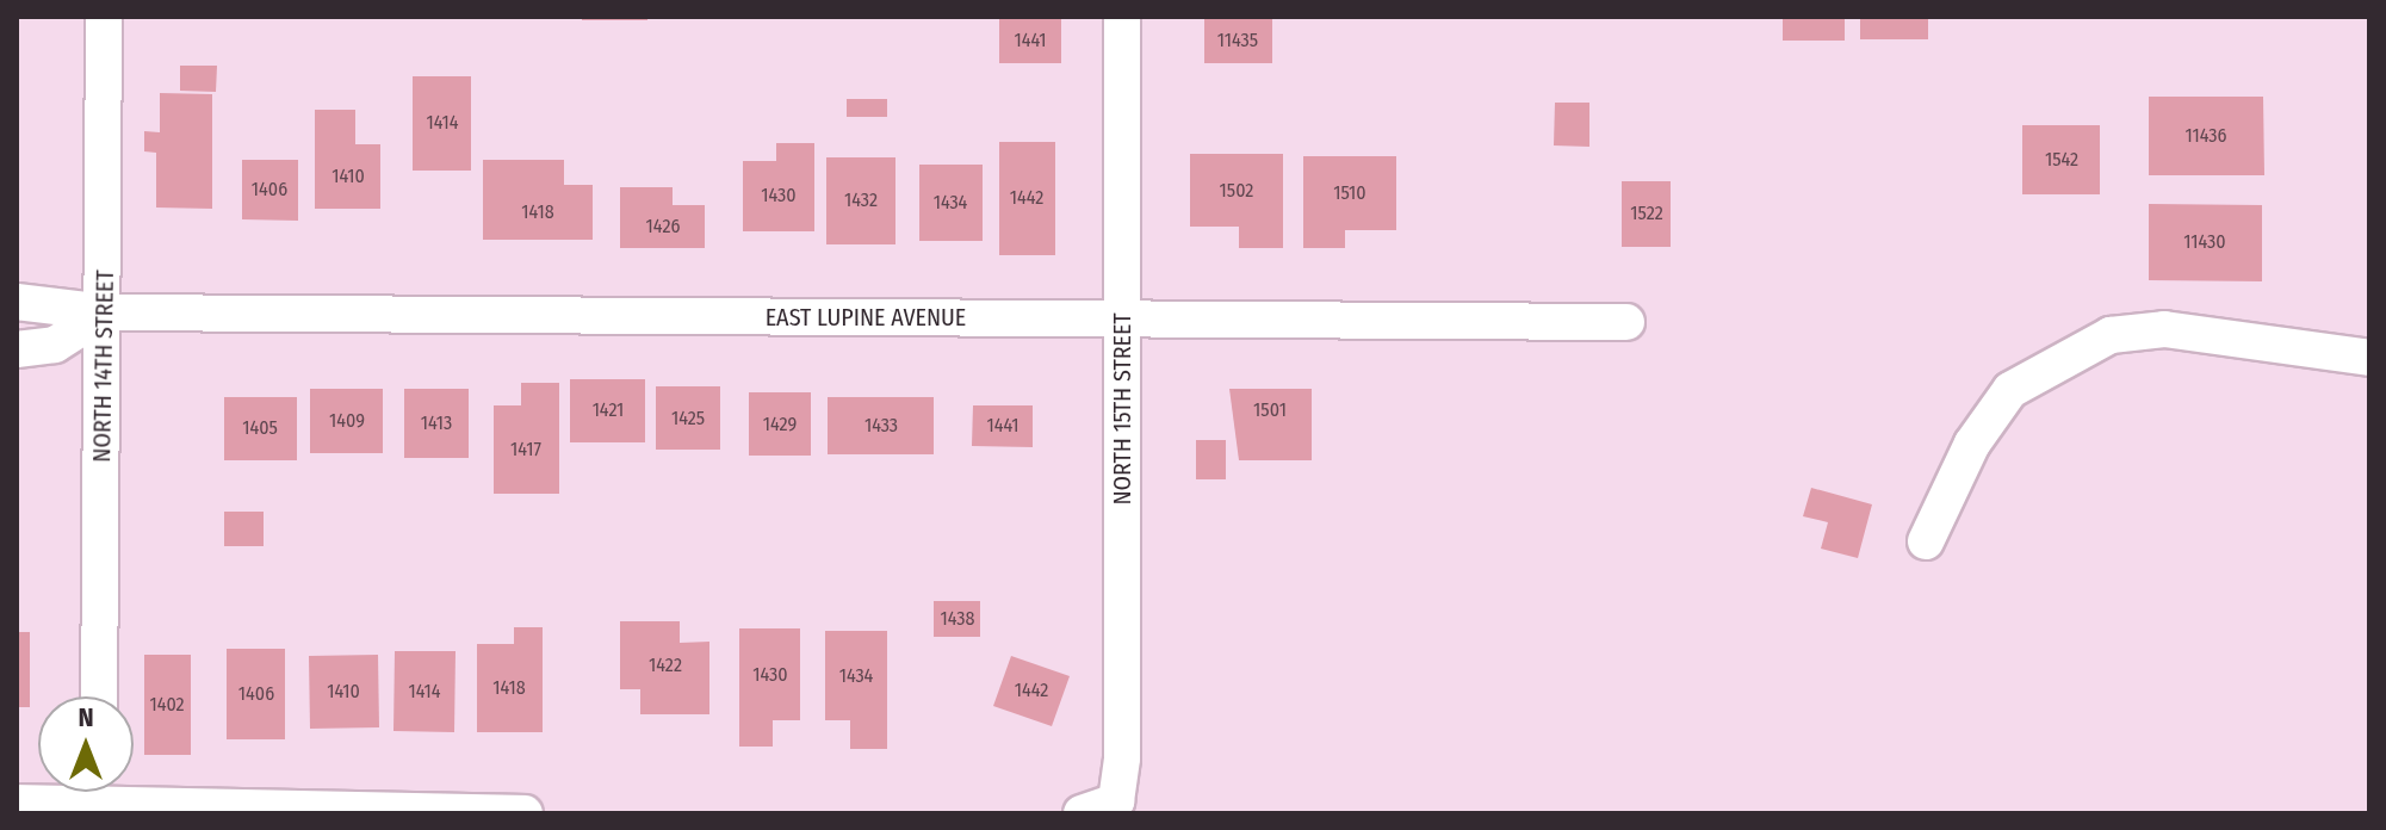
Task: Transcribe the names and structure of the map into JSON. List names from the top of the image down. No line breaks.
{"streets":{"street":["EAST LUPINE AVENUE","NORTH 14TH STREET","NORTH 15TH STREET"]},"crossings":[["EAST LUPINE AVENUE","NORTH 14TH STREET"],["EAST LUPINE AVENUE","NORTH 15TH STREET"]],"house_numbers":["1441","11435","1414","11436","1542","1410","1406","1502","1510","1430","1442","1432","1434","1418","1522","1426","11430","1421","1501","1425","1409","1413","1429","1433","1441","1405","1417","1438","1422","1430","1434","1418","1442","1410","1414","1406","1402"],"north":"top"}
